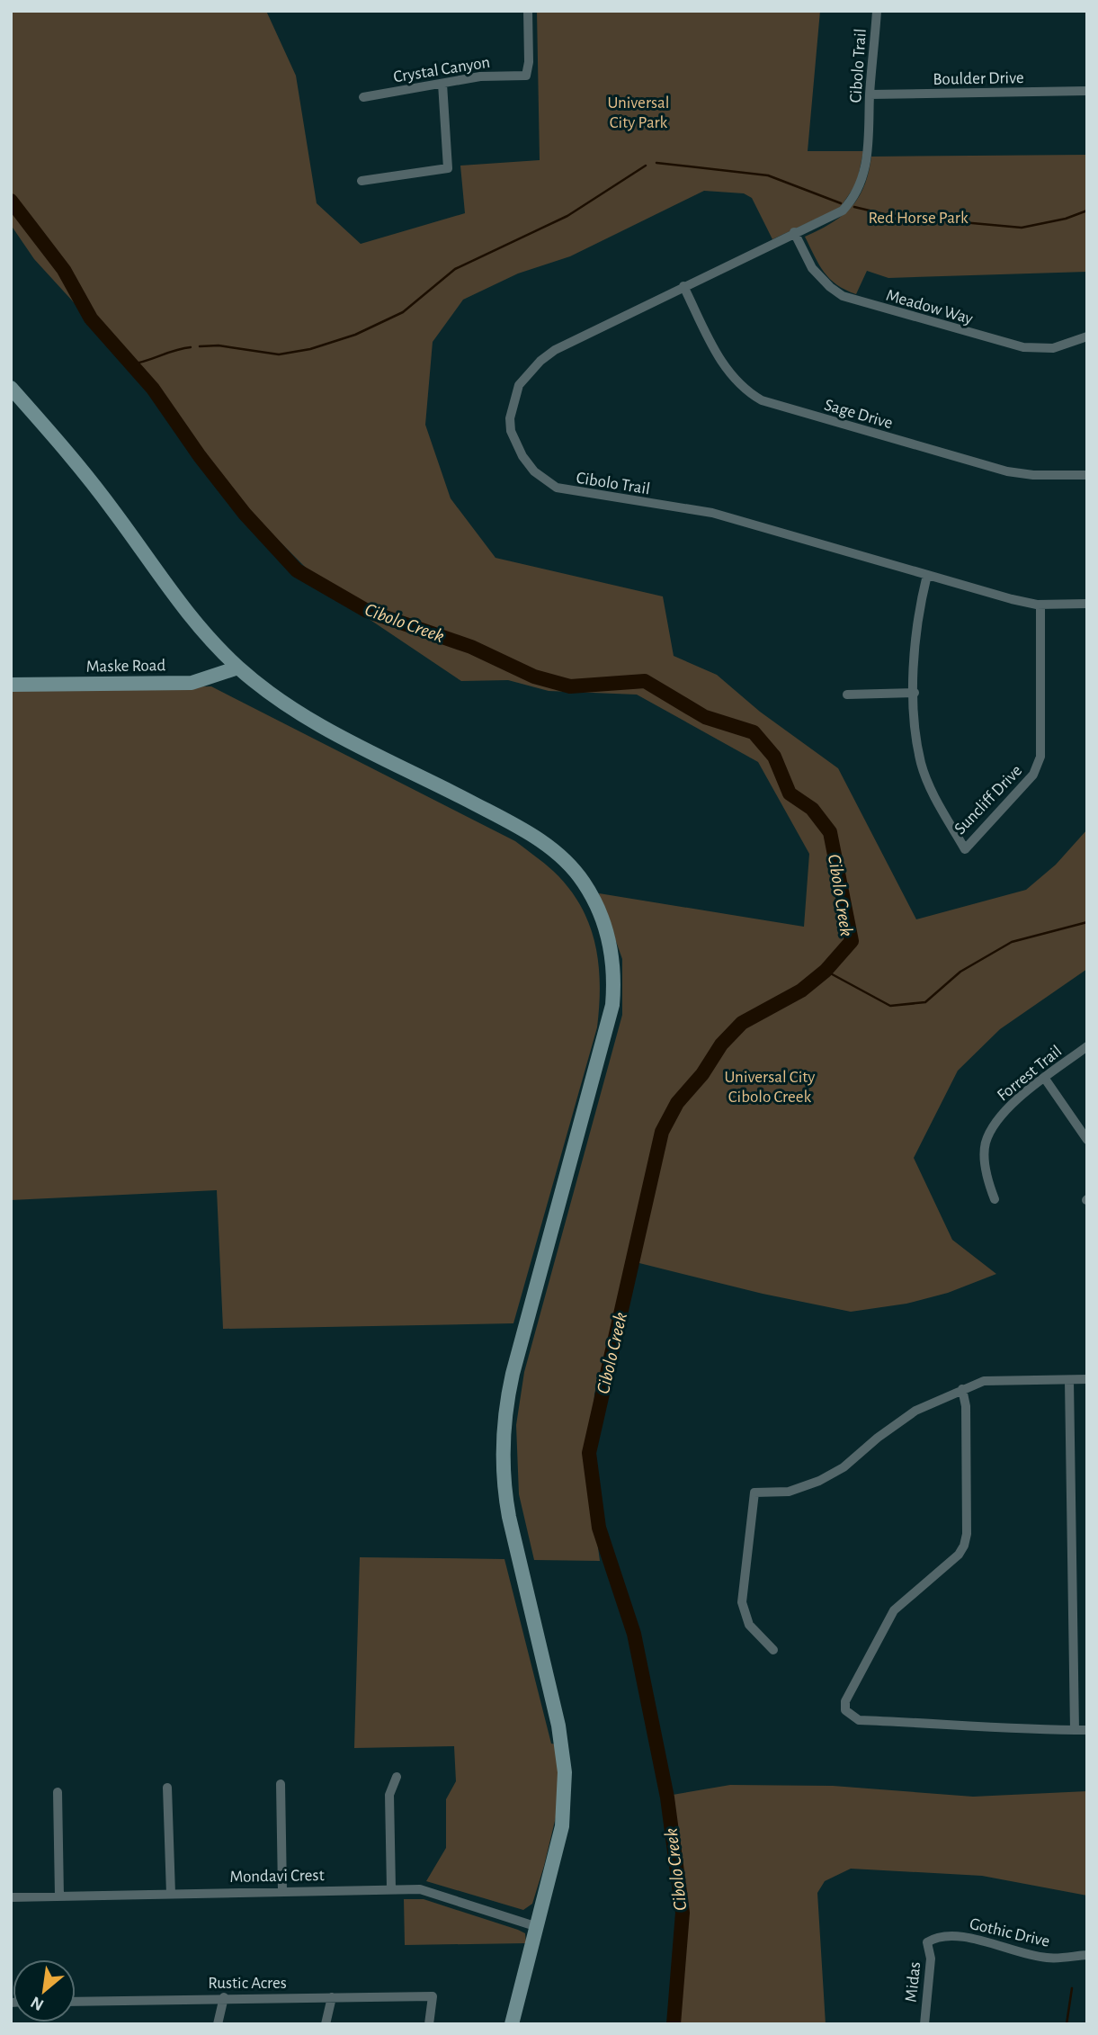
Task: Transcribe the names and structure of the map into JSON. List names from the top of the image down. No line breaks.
{"streets":{"main road":["Maske Road"],"street":["Cibolo Trail","Crystal Canyon","Boulder Drive","Meadow Way","Sage Drive","Suncliff Drive","Forrest Trail","Mondavi Crest","Gothic Drive","Rustic Acres","Midas"]},"crossings":[["Cibolo Trail","Boulder Drive"],["Cibolo Trail","Meadow Way"],["Cibolo Trail","Sage Drive"],["Cibolo Trail","Suncliff Drive"],["Gothic Drive","Midas"]],"water":["Cibolo Creek"],"parks":["Universal City Park","Red Horse Park","Universal City Cibolo Creek"],"north":"bottom left"}
